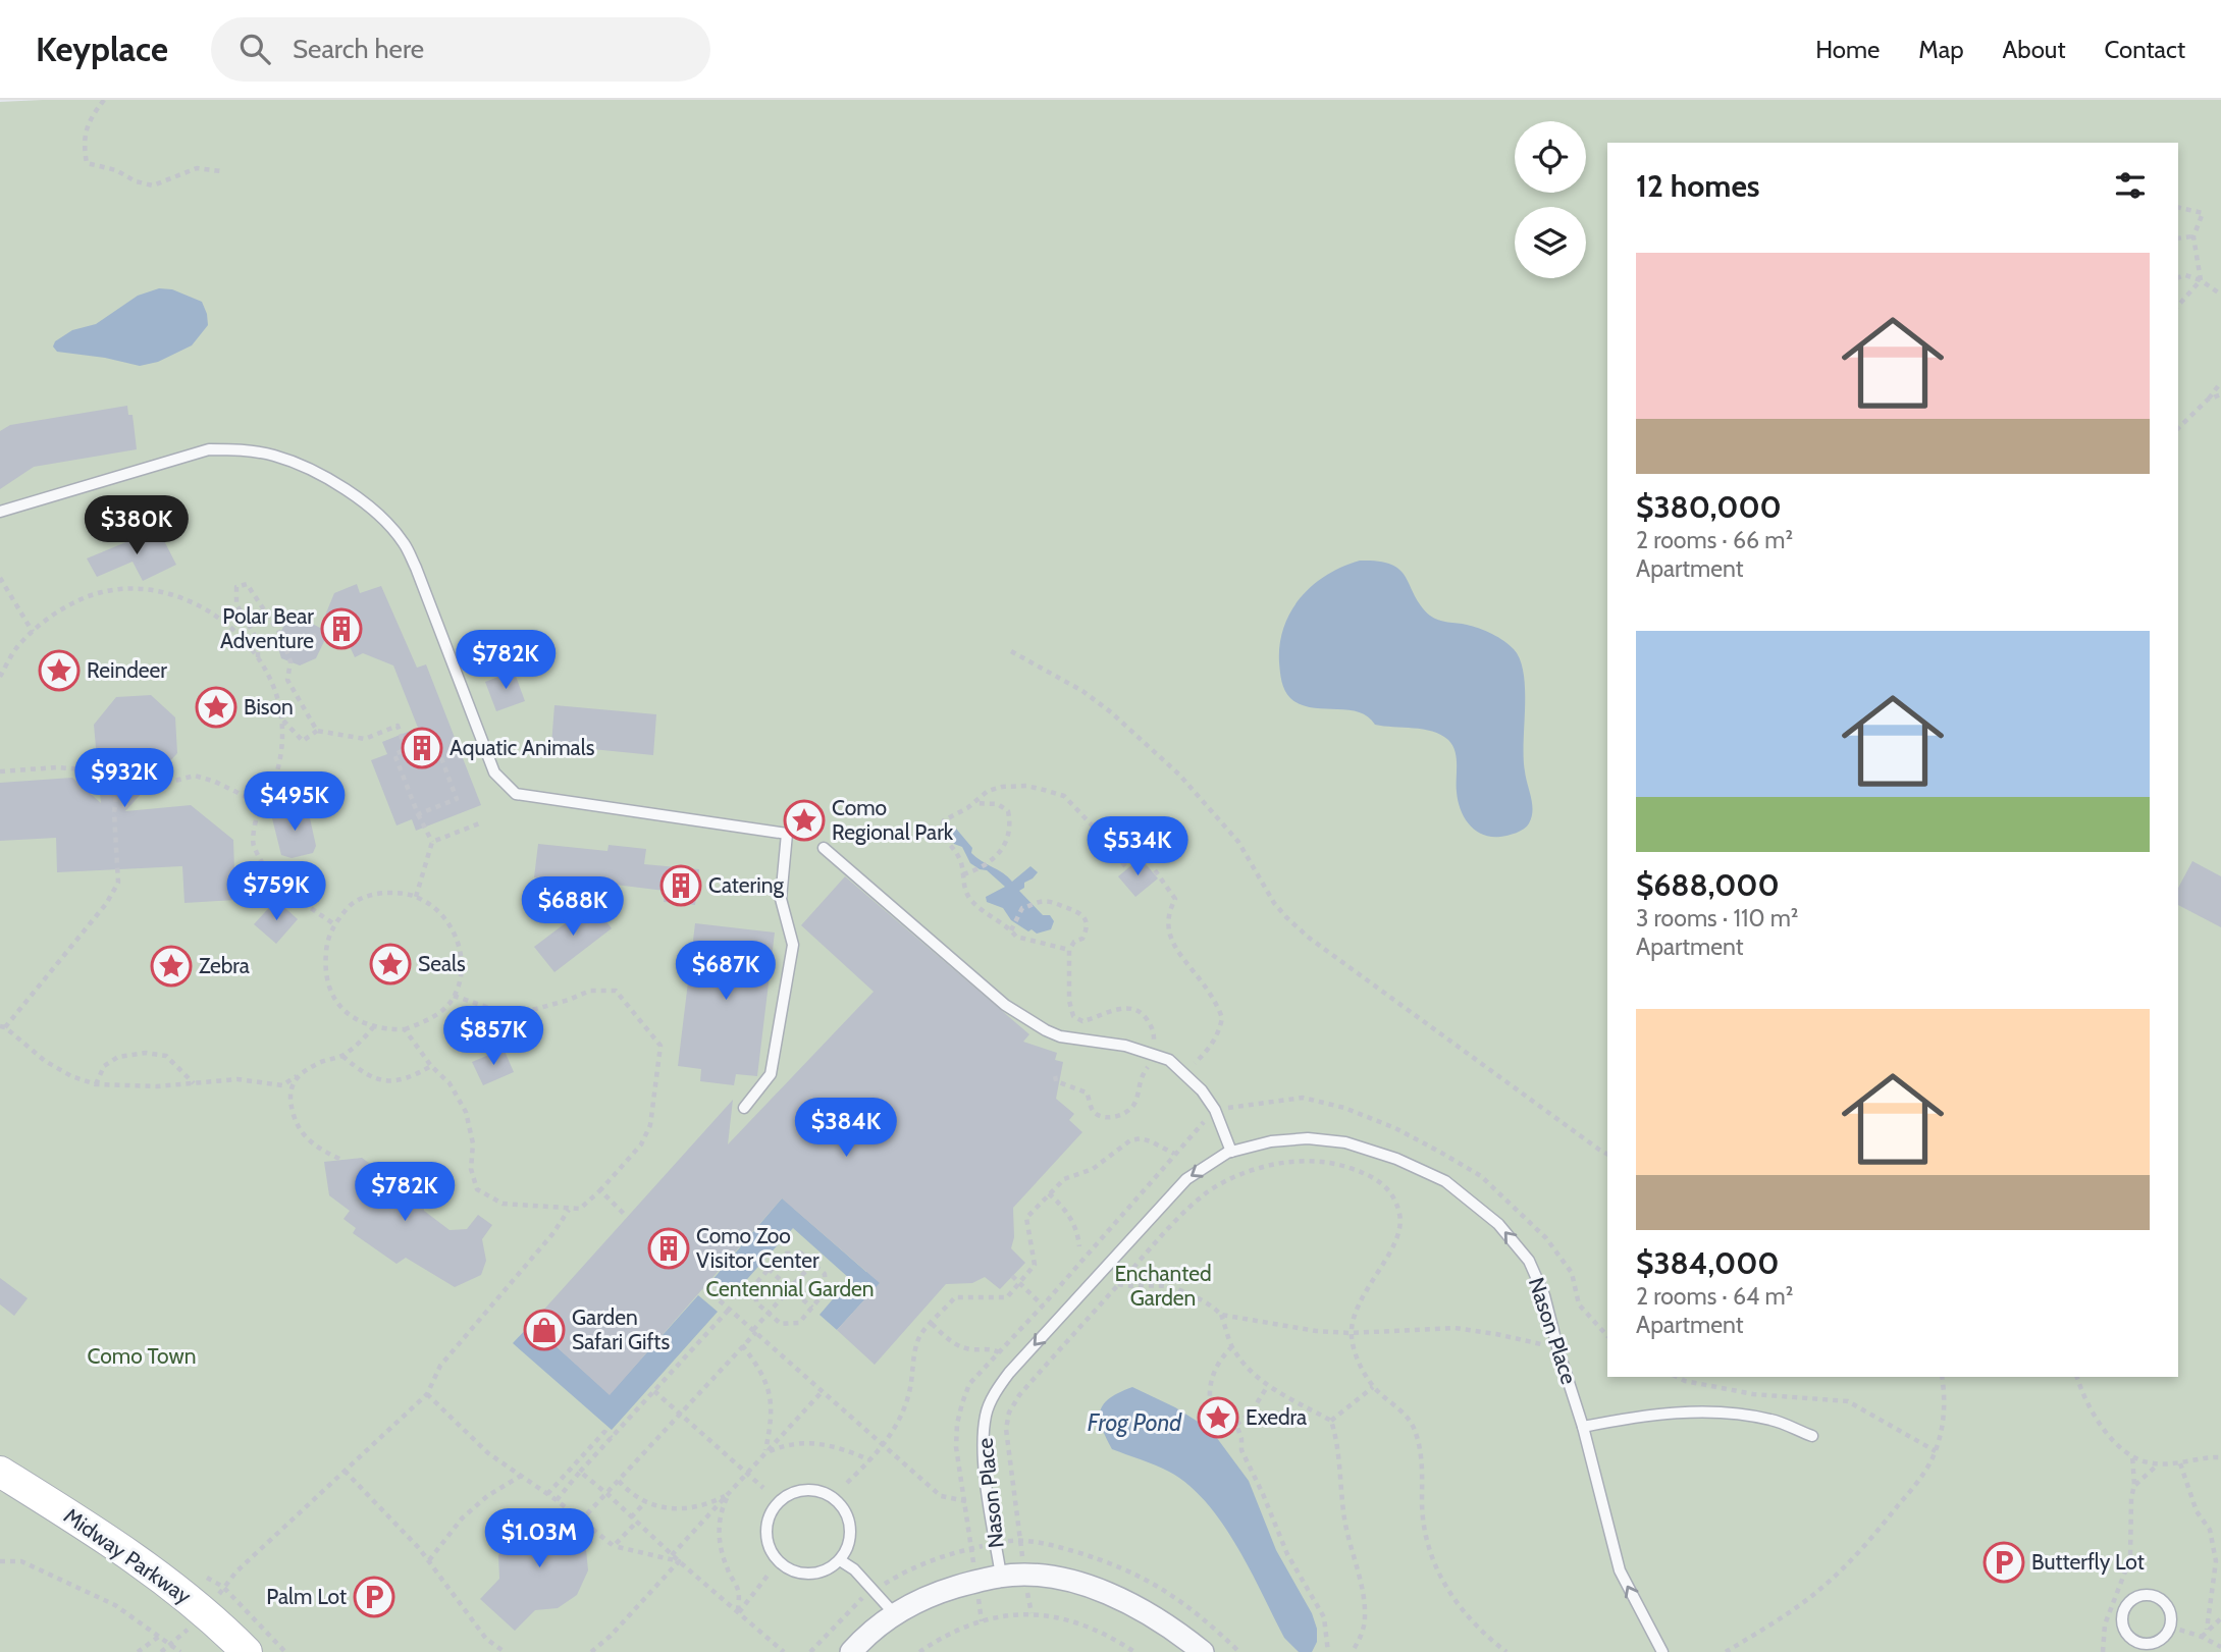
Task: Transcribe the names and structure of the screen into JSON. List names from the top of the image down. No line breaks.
{"streets":{"street":["Midway Parkway"],"lane":["Nason Place"]},"water":["Frog Pond"],"parks":["Enchanted Garden","Centennial Garden","Como Town"],"places":{"building":["Polar Bear Adventure","Aquatic Animals","Catering","Como Zoo Visitor Center"],"place":["Reindeer","Bison","Como Regional Park","Seals","Zebra","Exedra"],"shop":["Garden Safari Gifts"],"parking":["Butterfly Lot","Palm Lot"]},"page":{"header":"Keyplace","search":"Search here","nav":["Home","Map","About","Contact"],"heading":"12 homes","list":[{"name":"$380,000","note":"2 rooms · 66 m² · Apartment"},{"name":"$688,000","note":"3 rooms · 110 m² · Apartment"},{"name":"$384,000","note":"2 rooms · 64 m² · Apartment"}],"price":["$380K","$782K","$932K","$495K","$534K","$759K","$688K","$687K","$857K","$384K","$782K","$1.03M"]}}
